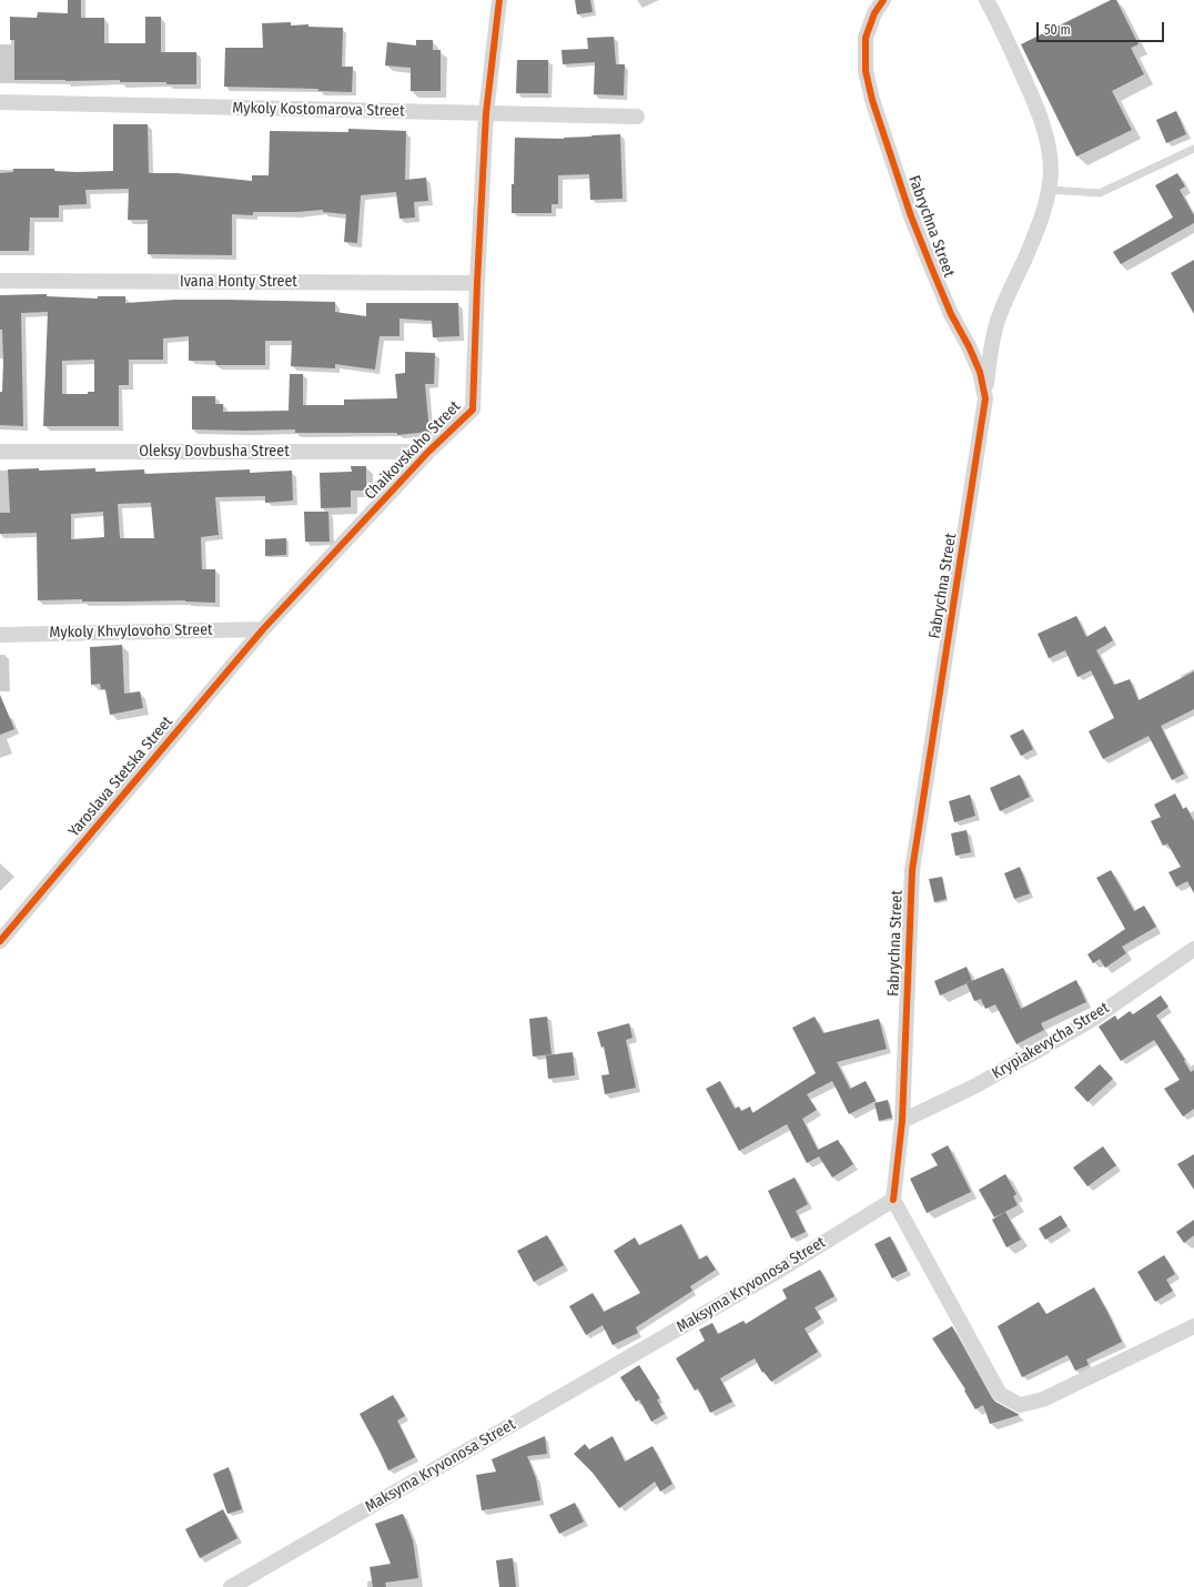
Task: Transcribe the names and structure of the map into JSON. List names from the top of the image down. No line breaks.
{"streets":{"street":["Mykoly Kostomarova Street","Fabrychna Street","Ivana Honty Street","Chaikovskoho Street","Oleksy Dovbusha Street","Mykoly Khvylovoho Street","Yaroslava Stetska Street","Krypiakevycha Street","Maksyma Kryvonosa Street"]},"crossings":[["Mykoly Kostomarova Street","Chaikovskoho Street"],["Fabrychna Street","Krypiakevycha Street"],["Fabrychna Street","Maksyma Kryvonosa Street"],["Ivana Honty Street","Chaikovskoho Street"],["Chaikovskoho Street","Oleksy Dovbusha Street"],["Chaikovskoho Street","Mykoly Khvylovoho Street"],["Chaikovskoho Street","Yaroslava Stetska Street"],["Mykoly Khvylovoho Street","Yaroslava Stetska Street"]],"scale_bar":"50 m"}
